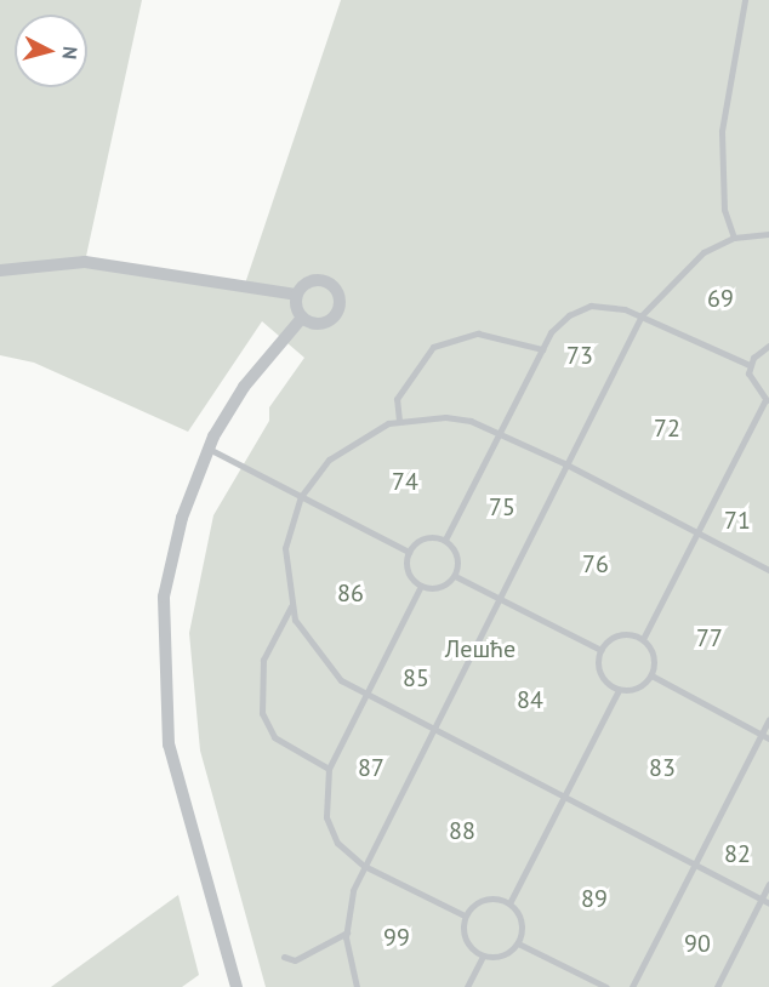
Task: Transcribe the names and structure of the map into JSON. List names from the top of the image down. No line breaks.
{"parks":["69","73","72","74","75","71","76","86","77","Лешће","85","84","87","83","88","82","89","99","90"],"north":"right"}
